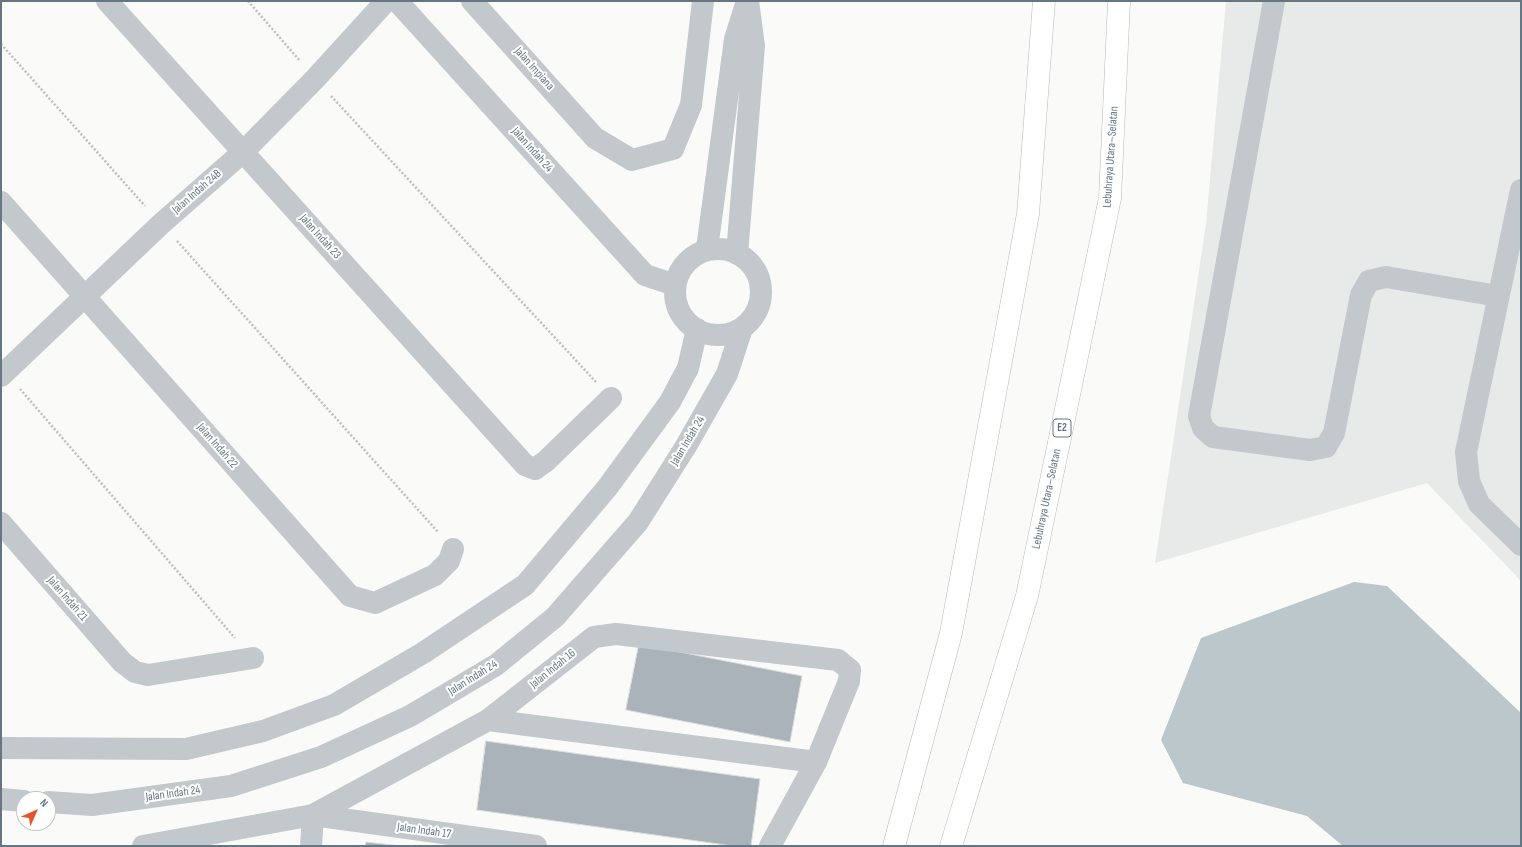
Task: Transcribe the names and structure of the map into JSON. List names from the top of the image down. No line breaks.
{"streets":{"highway":["Lebuhraya Utara–Selatan","E2"],"street":["Jalan Impiana","Jalan Indah 24","Jalan Indah 24B","Jalan Indah 23","Jalan Indah 22","Jalan Indah 21","Jalan Indah 16","Jalan Indah 17"]},"crossings":[["Jalan Indah 24B","Jalan Indah 23"],["Jalan Indah 24B","Jalan Indah 22"],["Jalan Indah 16","Jalan Indah 17"]],"north":"top right"}
